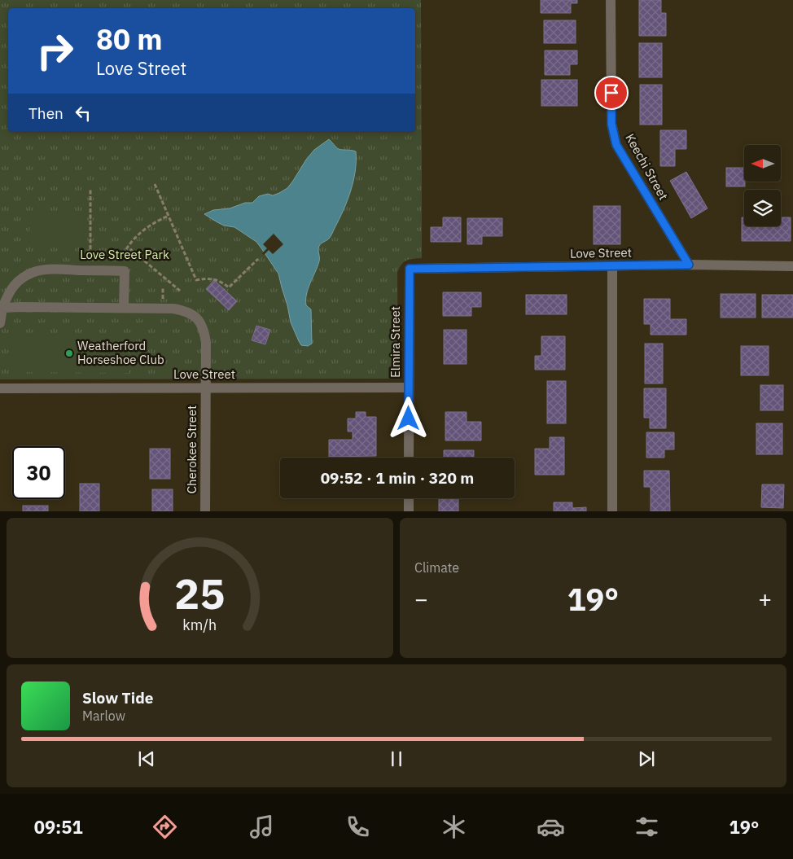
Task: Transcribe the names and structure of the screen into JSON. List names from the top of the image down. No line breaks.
{"streets":{"street":["Keechi Street","Love Street","Elmira Street","Cherokee Street"]},"crossings":[["Keechi Street","Love Street"],["Love Street","Elmira Street"],["Love Street","Cherokee Street"]],"parks":["Love Street Park"],"places":["Weatherford Horseshoe Club"],"north":"left","page":{"turn":["80 m","Love Street"],"then":"Then","limit":"30","trip":"09:52 · 1 min · 320 m","tile":"Climate","heat":["−","19°","+"],"song":["Slow Tide","Marlow"],"tabs":["09:51","19°"],"gauge":["25","km/h"]}}
